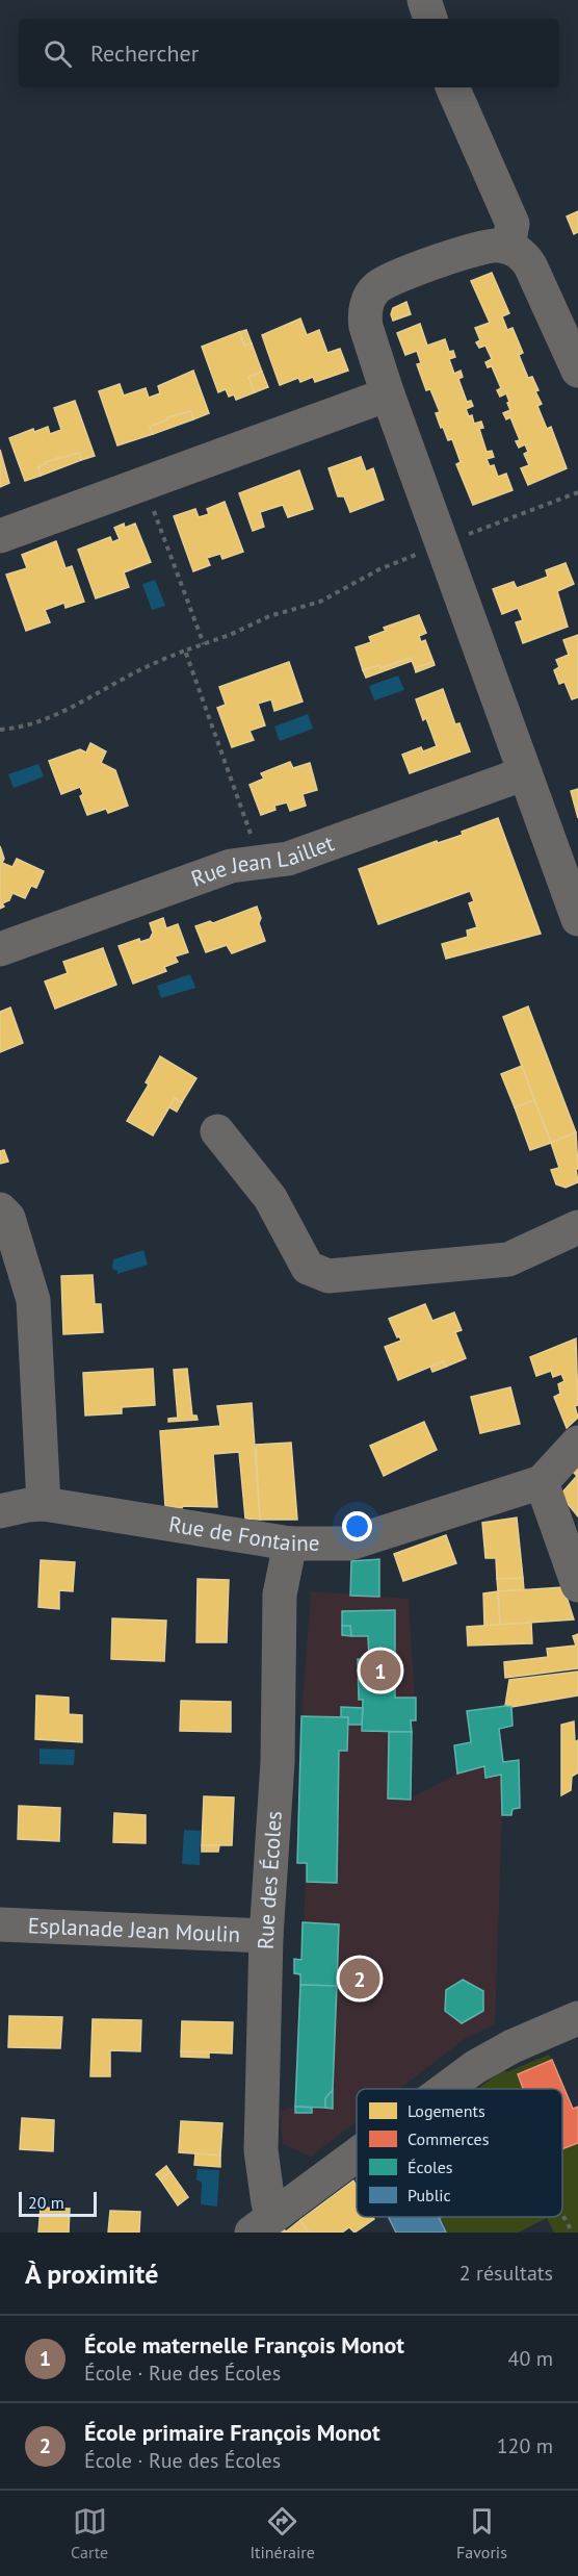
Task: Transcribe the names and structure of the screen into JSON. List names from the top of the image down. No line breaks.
{"streets":{"street":["Rue Jean Laillet","Rue de Fontaine","Rue des Écoles","Esplanade Jean Moulin"]},"crossings":[["Rue de Fontaine","Rue des Écoles"],["Rue des Écoles","Esplanade Jean Moulin"]],"legend":["Logements","Commerces","Écoles","Public"],"scale_bar":"20 m","page":{"search":"Rechercher","pins":["1","2"],"scale":"20 m","heading":["À proximité","2 résultats"],"list":[{"mark":"1","name":"École maternelle François Monot","note":"École · Rue des Écoles","value":"40 m"},{"mark":"2","name":"École primaire François Monot","note":"École · Rue des Écoles","value":"120 m"}],"nav":["Carte","Itinéraire","Favoris"]}}
